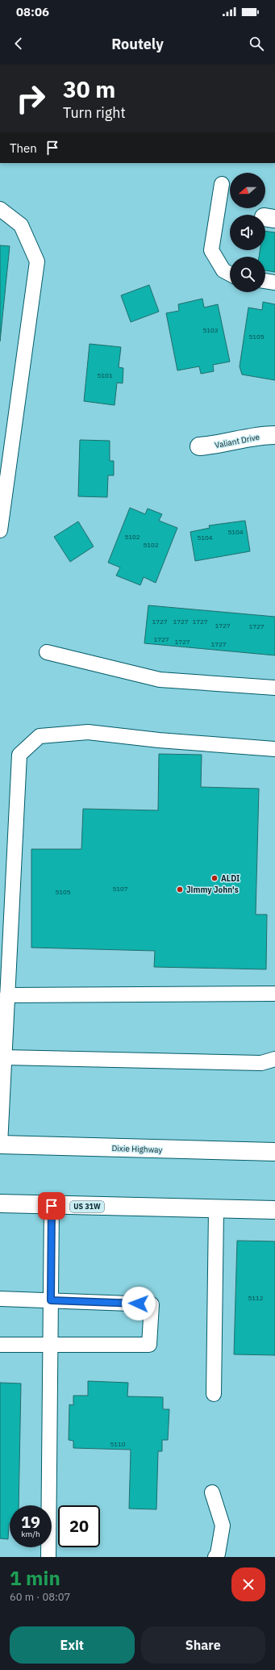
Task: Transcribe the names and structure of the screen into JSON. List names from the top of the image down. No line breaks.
{"streets":{"main road":["Valiant Drive","Dixie Highway","US 31W"]},"places":["ALDI","Jimmy John's"],"house_numbers":["5103","5105","5101","5104","5102","5104","5102","1727","1727","1727","1727","1727","1727","1727","1727","5107","5105","5112","5110"],"north":"left","page":{"status":"08:06","header":"Routely","turn":["30 m","Turn right"],"then":"Then","speed":"19 km/h","limit":"20","heading":["1 min","60 m · 08:07"],"buttons":["Exit","Share"]}}
